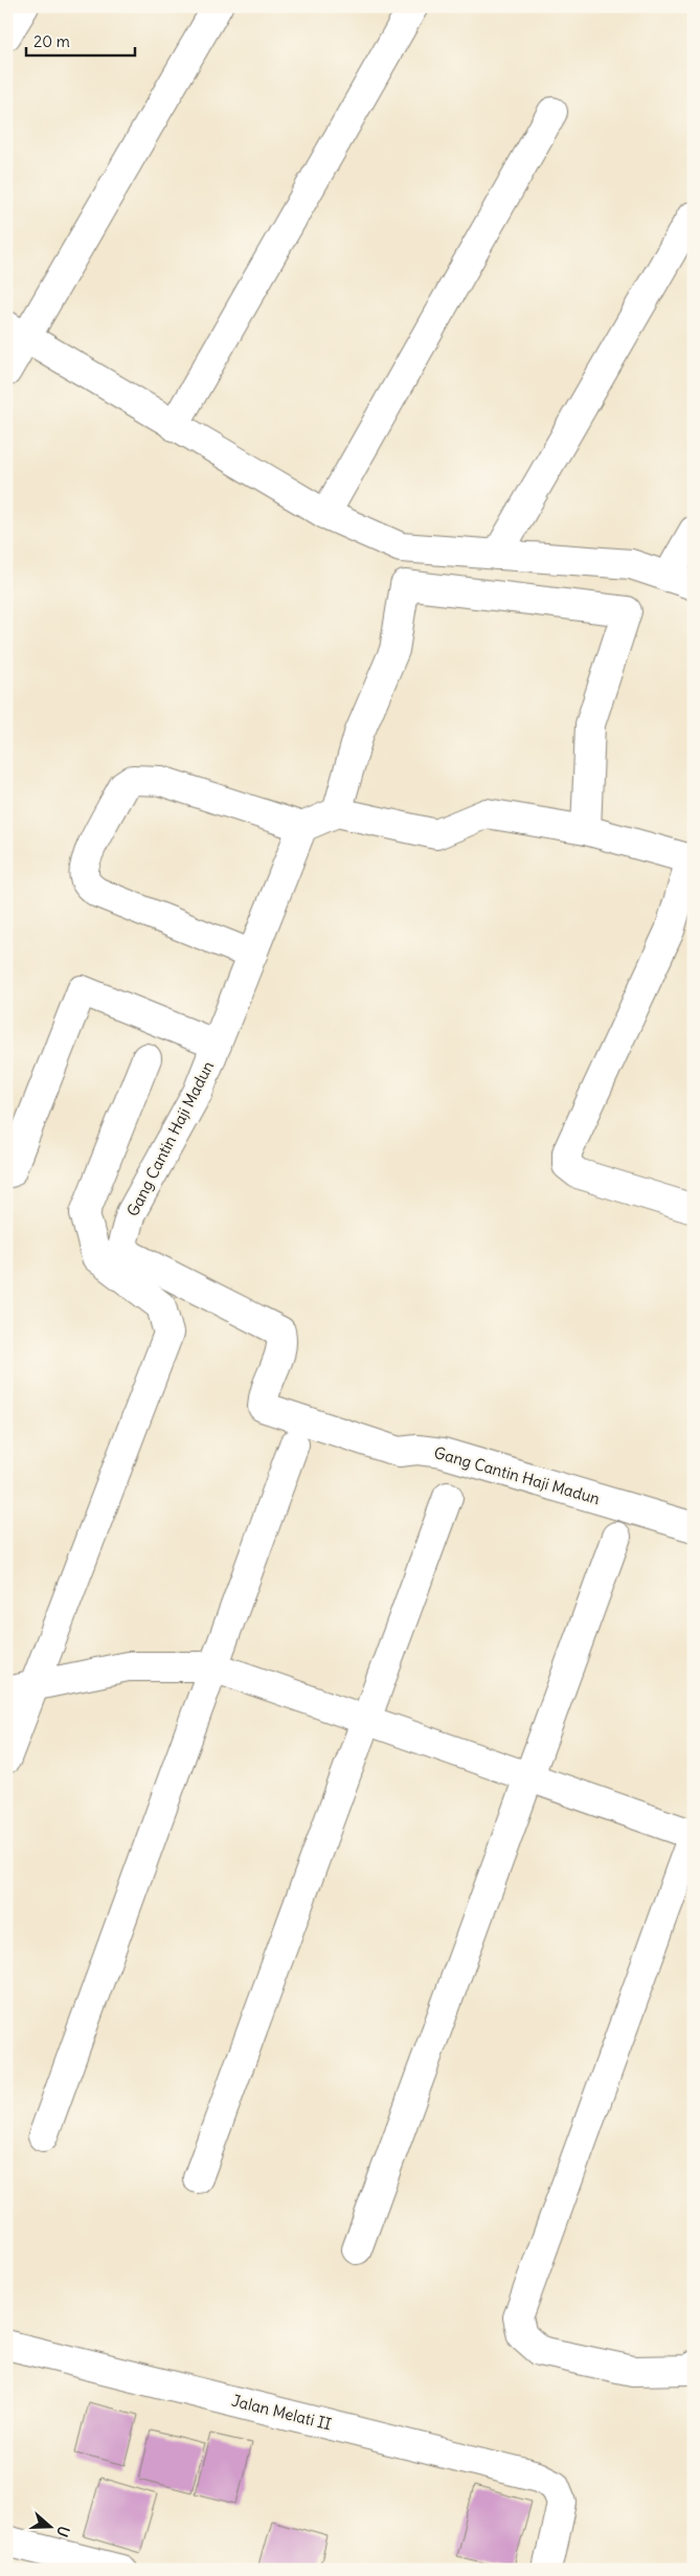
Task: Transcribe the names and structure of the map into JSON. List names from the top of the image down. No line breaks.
{"streets":{"street":["Gang Cantin Haji Madun","Jalan Melati II"]},"scale_bar":"20 m","north":"right"}
